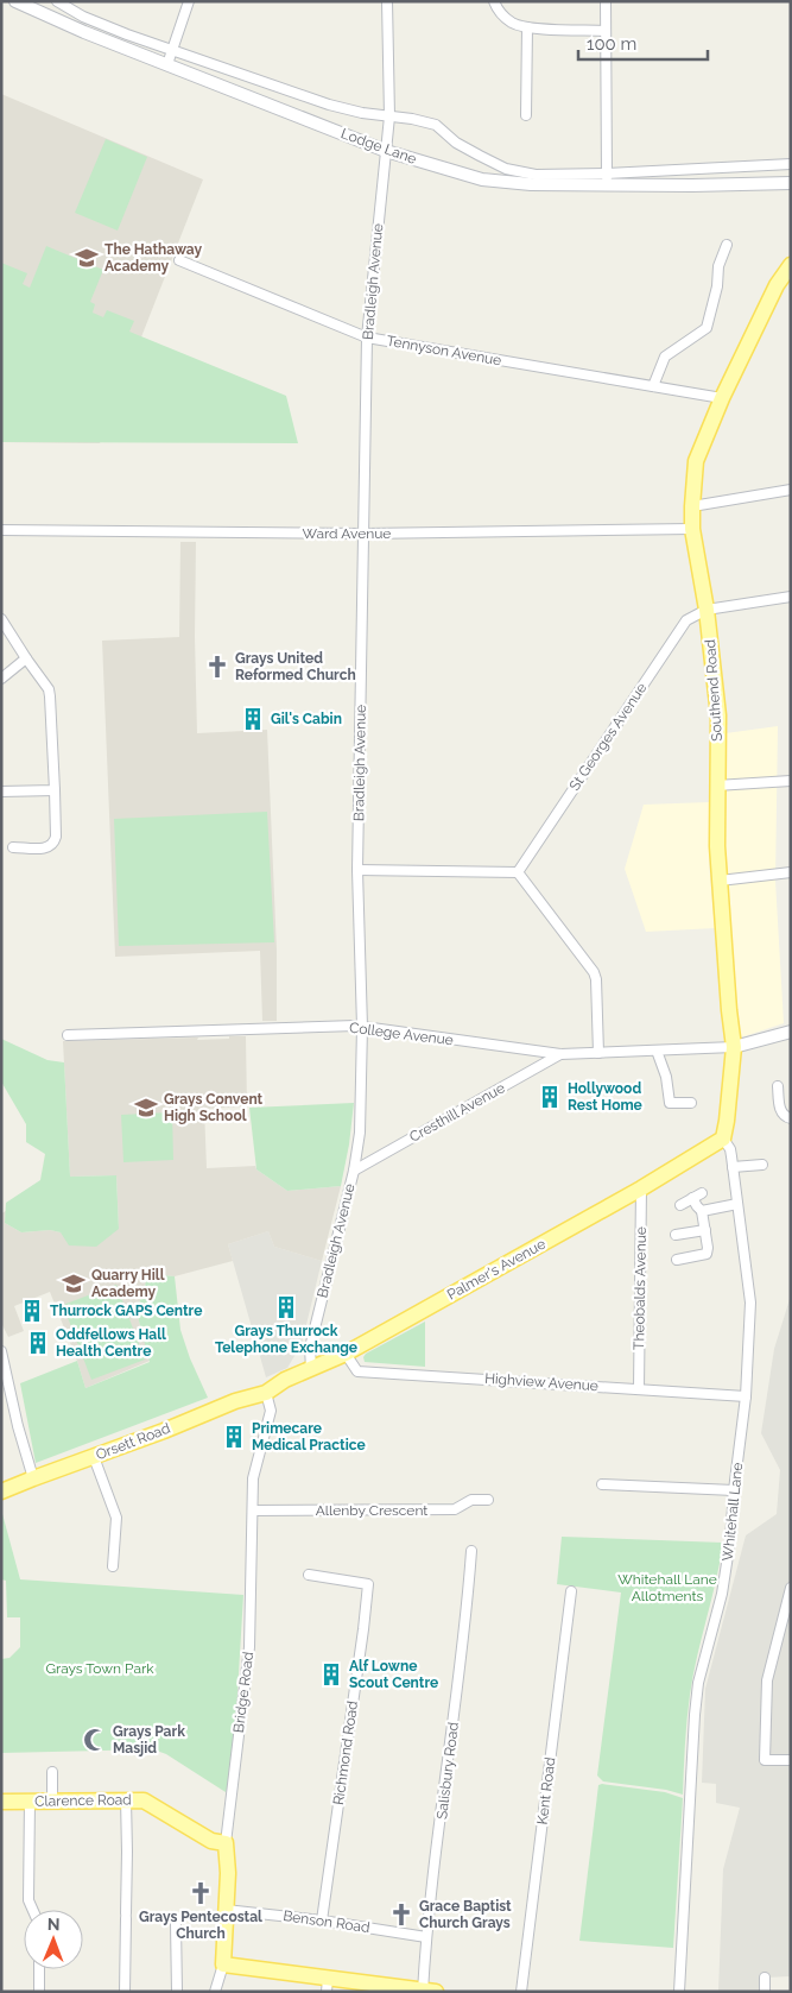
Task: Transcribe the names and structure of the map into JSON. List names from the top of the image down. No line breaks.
{"streets":{"main road":["Southend Road","Palmer's Avenue","Orsett Road","Bridge Road","Clarence Road"],"street":["Lodge Lane","Bradleigh Avenue","Tennyson Avenue","Ward Avenue","St Georges Avenue","College Avenue","Cresthill Avenue","Theobalds Avenue","Highview Avenue","Allenby Crescent","Whitehall Lane","Richmond Road","Salisbury Road","Kent Road","Benson Road"]},"crossings":[["Lodge Lane","Bradleigh Avenue"],["Bradleigh Avenue","Tennyson Avenue"],["Bradleigh Avenue","Ward Avenue"],["Bradleigh Avenue","College Avenue"],["Bradleigh Avenue","Cresthill Avenue"],["Bradleigh Avenue","Palmer's Avenue"],["Tennyson Avenue","Southend Road"],["Ward Avenue","Southend Road"],["Southend Road","St Georges Avenue"],["Southend Road","College Avenue"],["Southend Road","Palmer's Avenue"],["Southend Road","Whitehall Lane"],["College Avenue","Cresthill Avenue"],["Palmer's Avenue","Theobalds Avenue"],["Palmer's Avenue","Highview Avenue"],["Palmer's Avenue","Orsett Road"],["Palmer's Avenue","Whitehall Lane"],["Palmer's Avenue","Bridge Road"],["Theobalds Avenue","Highview Avenue"],["Highview Avenue","Whitehall Lane"],["Orsett Road","Bridge Road"],["Allenby Crescent","Bridge Road"],["Bridge Road","Clarence Road"],["Bridge Road","Benson Road"],["Richmond Road","Benson Road"],["Salisbury Road","Benson Road"]],"parks":["Whitehall Lane Allotments","Grays Town Park"],"places":{"school or university":["The Hathaway Academy","Grays Convent High School","Quarry Hill Academy"],"church":["Grays United Reformed Church","Grays Pentecostal Church","Grace Baptist Church Grays"],"building":["Gil's Cabin","Hollywood Rest Home","Grays Thurrock Telephone Exchange","Thurrock GAPS Centre","Oddfellows Hall Health Centre","Primecare Medical Practice","Alf Lowne Scout Centre"],"mosque":["Grays Park Masjid"]},"scale_bar":"100 m","north":"top"}
